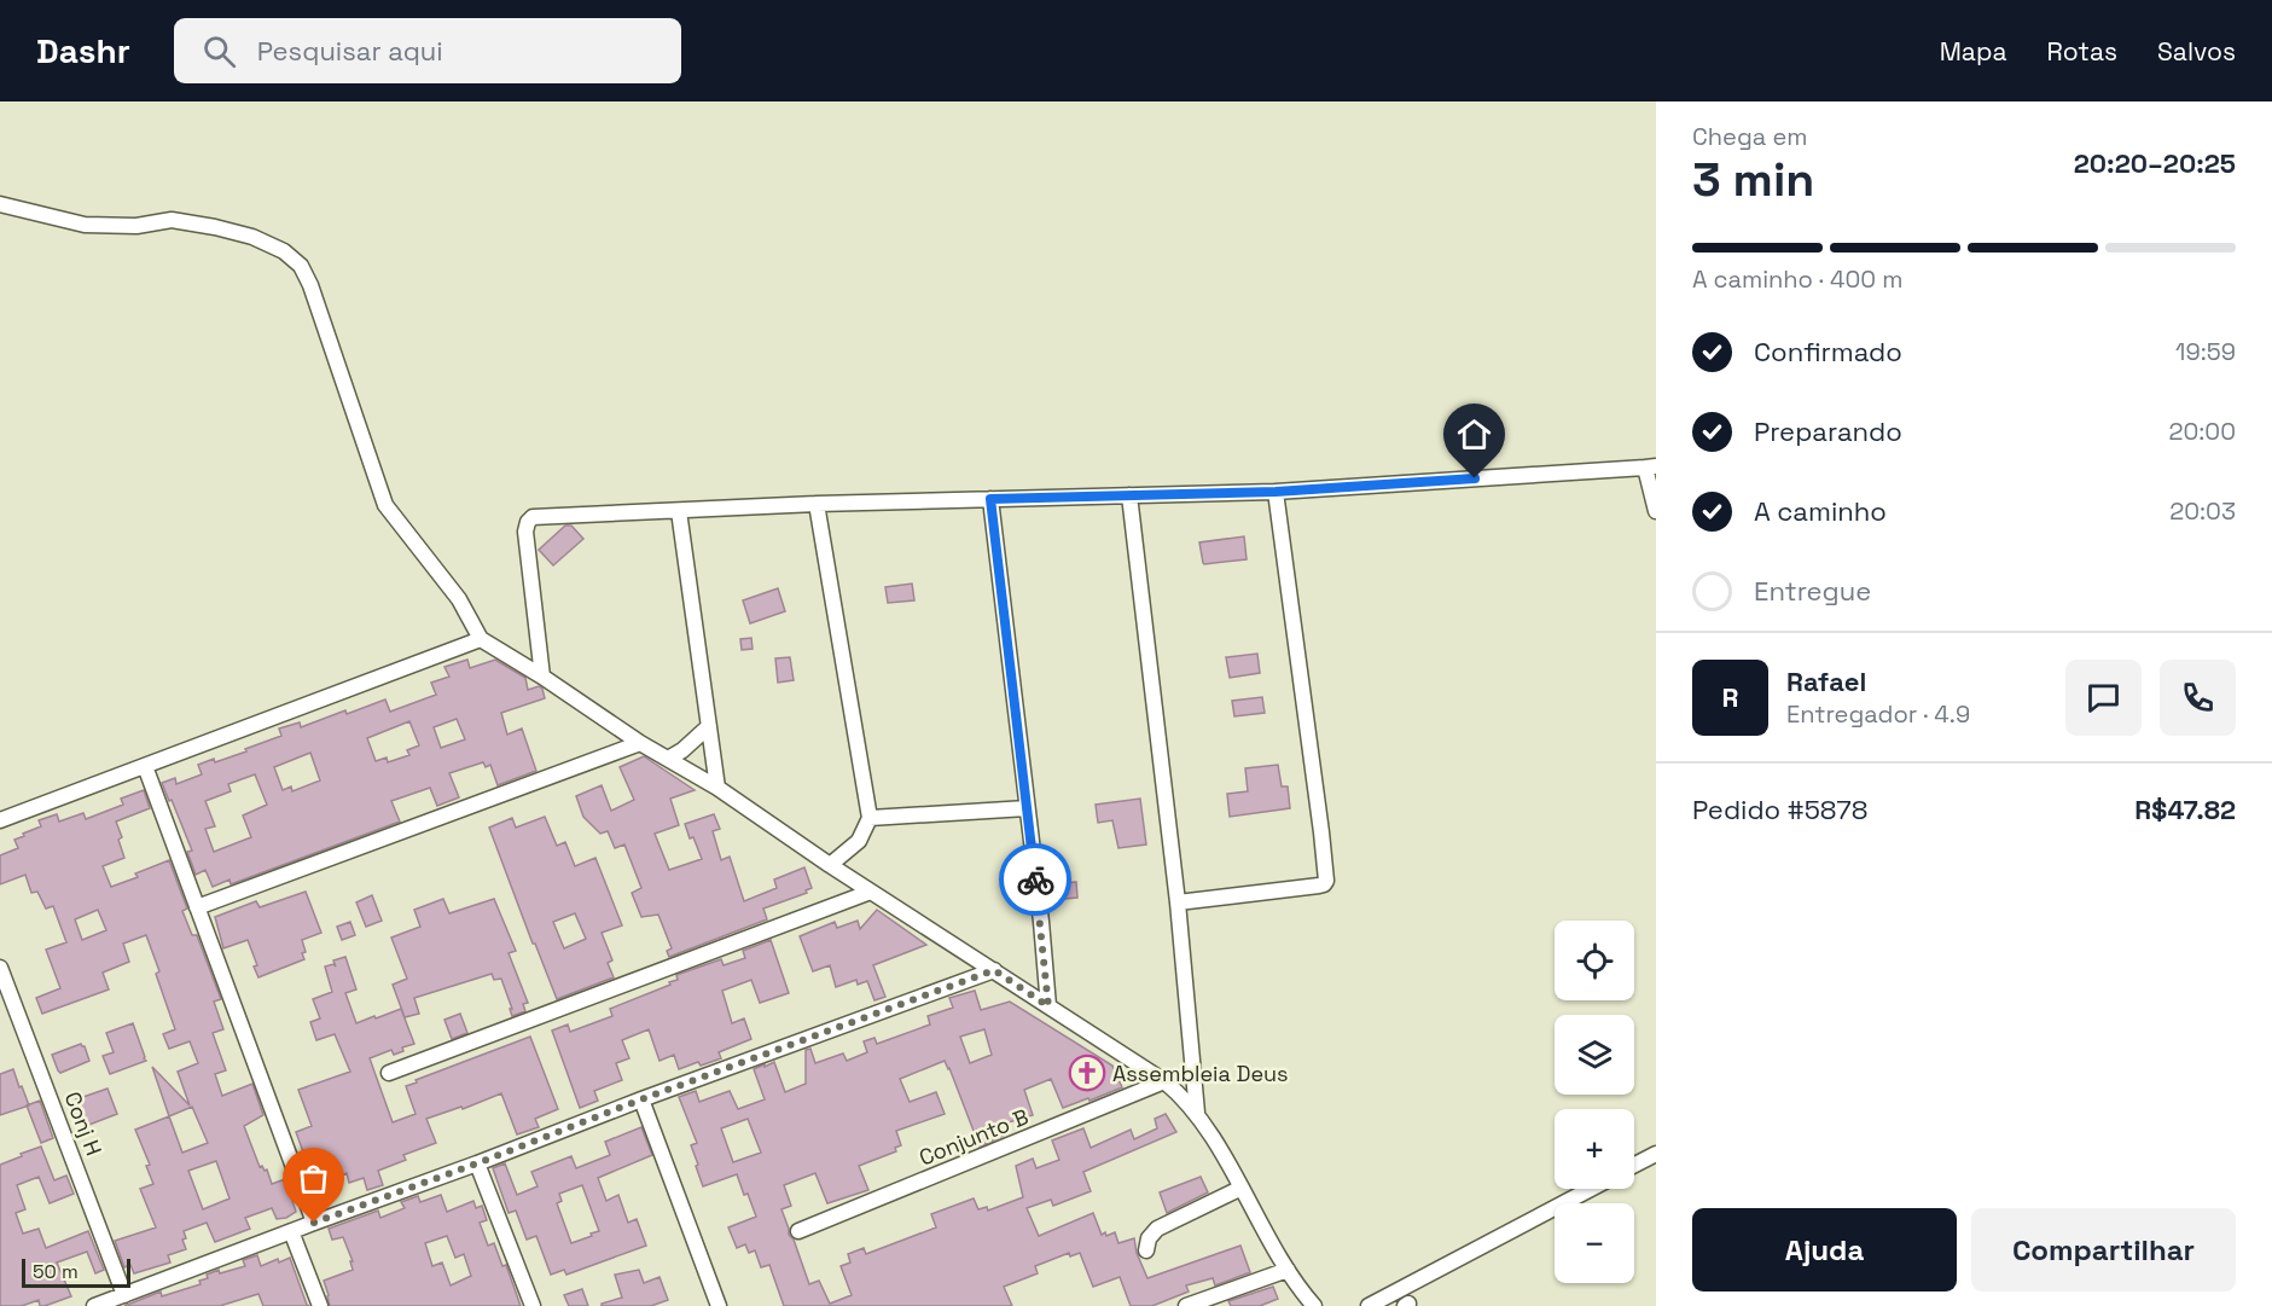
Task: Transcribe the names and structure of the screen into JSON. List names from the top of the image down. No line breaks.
{"streets":{"street":["Conj H","Conjunto B"]},"places":{"church":["Assembleia Deus"]},"scale_bar":"50 m","page":{"header":"Dashr","search":"Pesquisar aqui","nav":["Mapa","Rotas","Salvos"],"heading":["3 min","Chega em","20:20–20:25"],"panel":["Rafael","Entregador · 4.9","Pedido #5878","R$47.82"],"bar":"A caminho · 400 m","list":[["Confirmado","19:59"],["Preparando","20:00"],["A caminho","20:03"],"Entregue"],"round":"R","map_buttons":["+","−"],"buttons":["Ajuda","Compartilhar"],"scale":"50 m"}}
